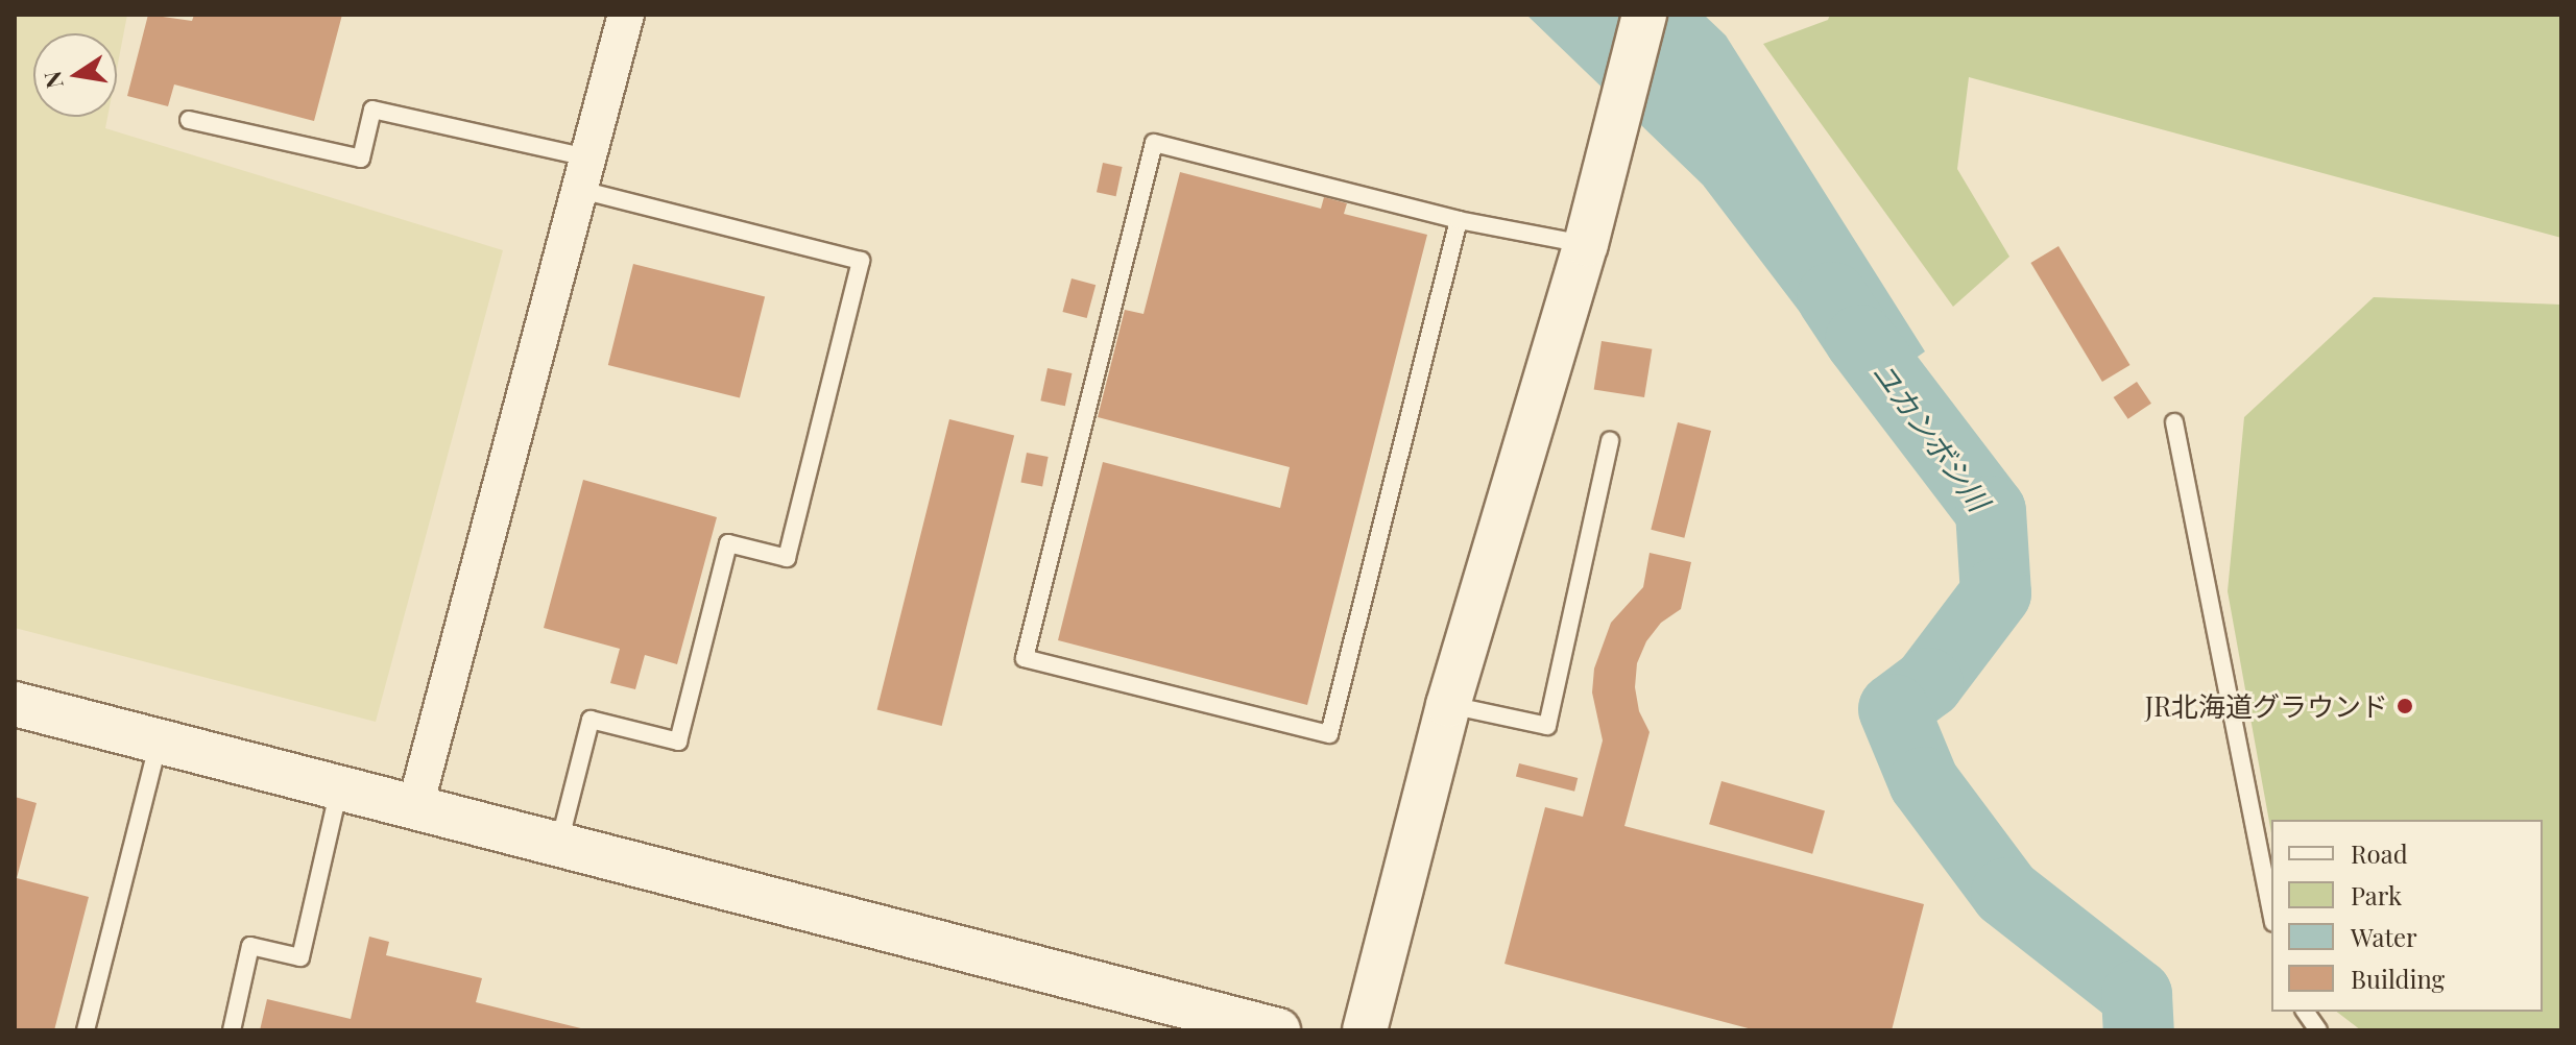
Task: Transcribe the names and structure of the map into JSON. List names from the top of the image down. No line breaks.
{"water":["ユカンボシ川"],"places":["JR北海道グラウンド"],"legend":["Road","Park","Water","Building"],"north":"left"}
